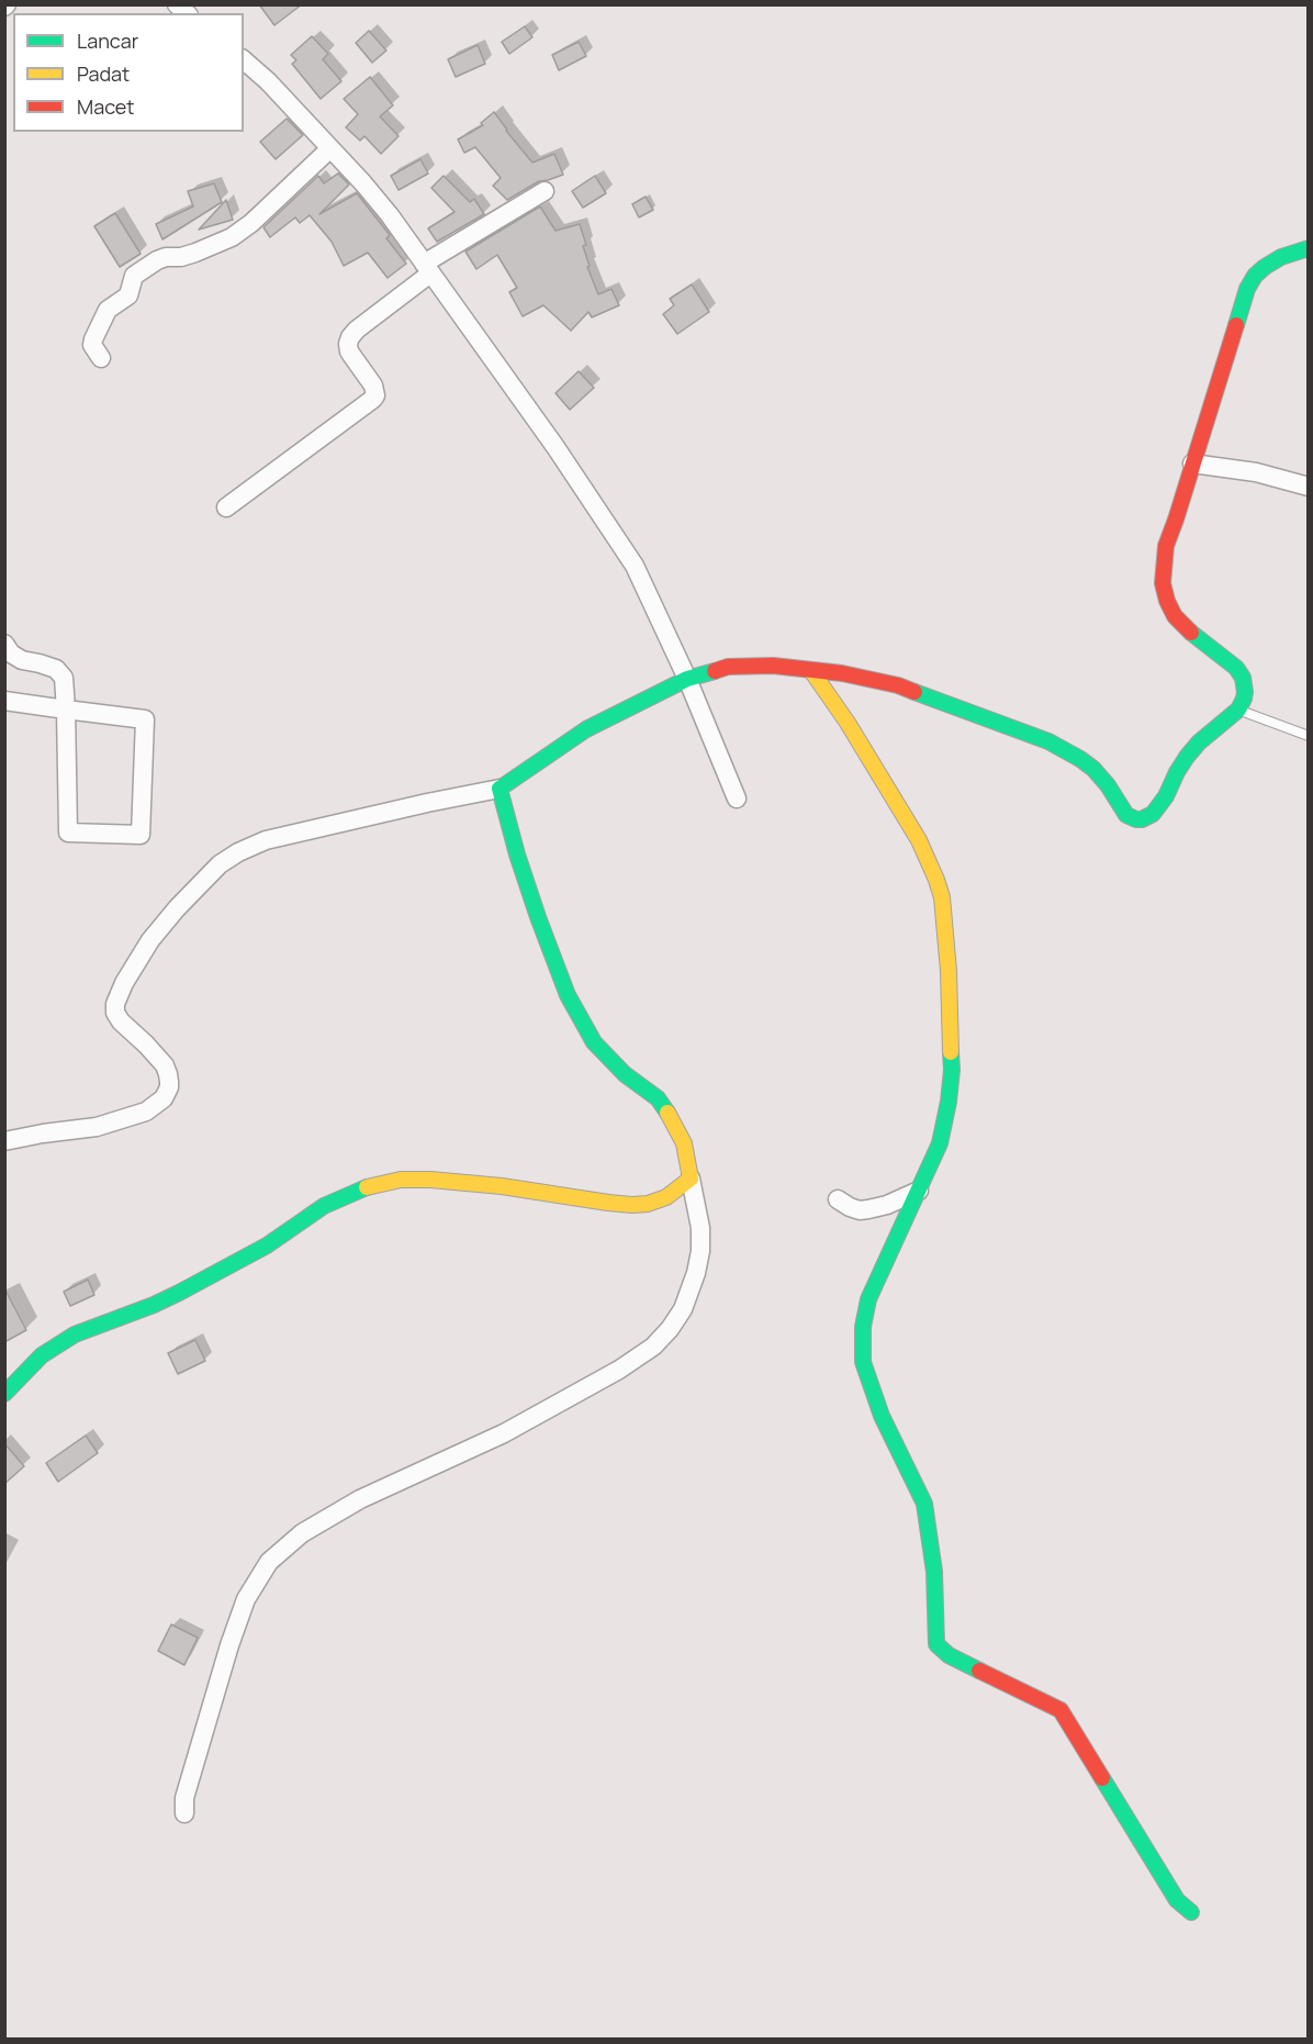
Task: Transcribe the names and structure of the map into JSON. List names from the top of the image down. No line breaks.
{"legend":["Lancar","Padat","Macet"]}
